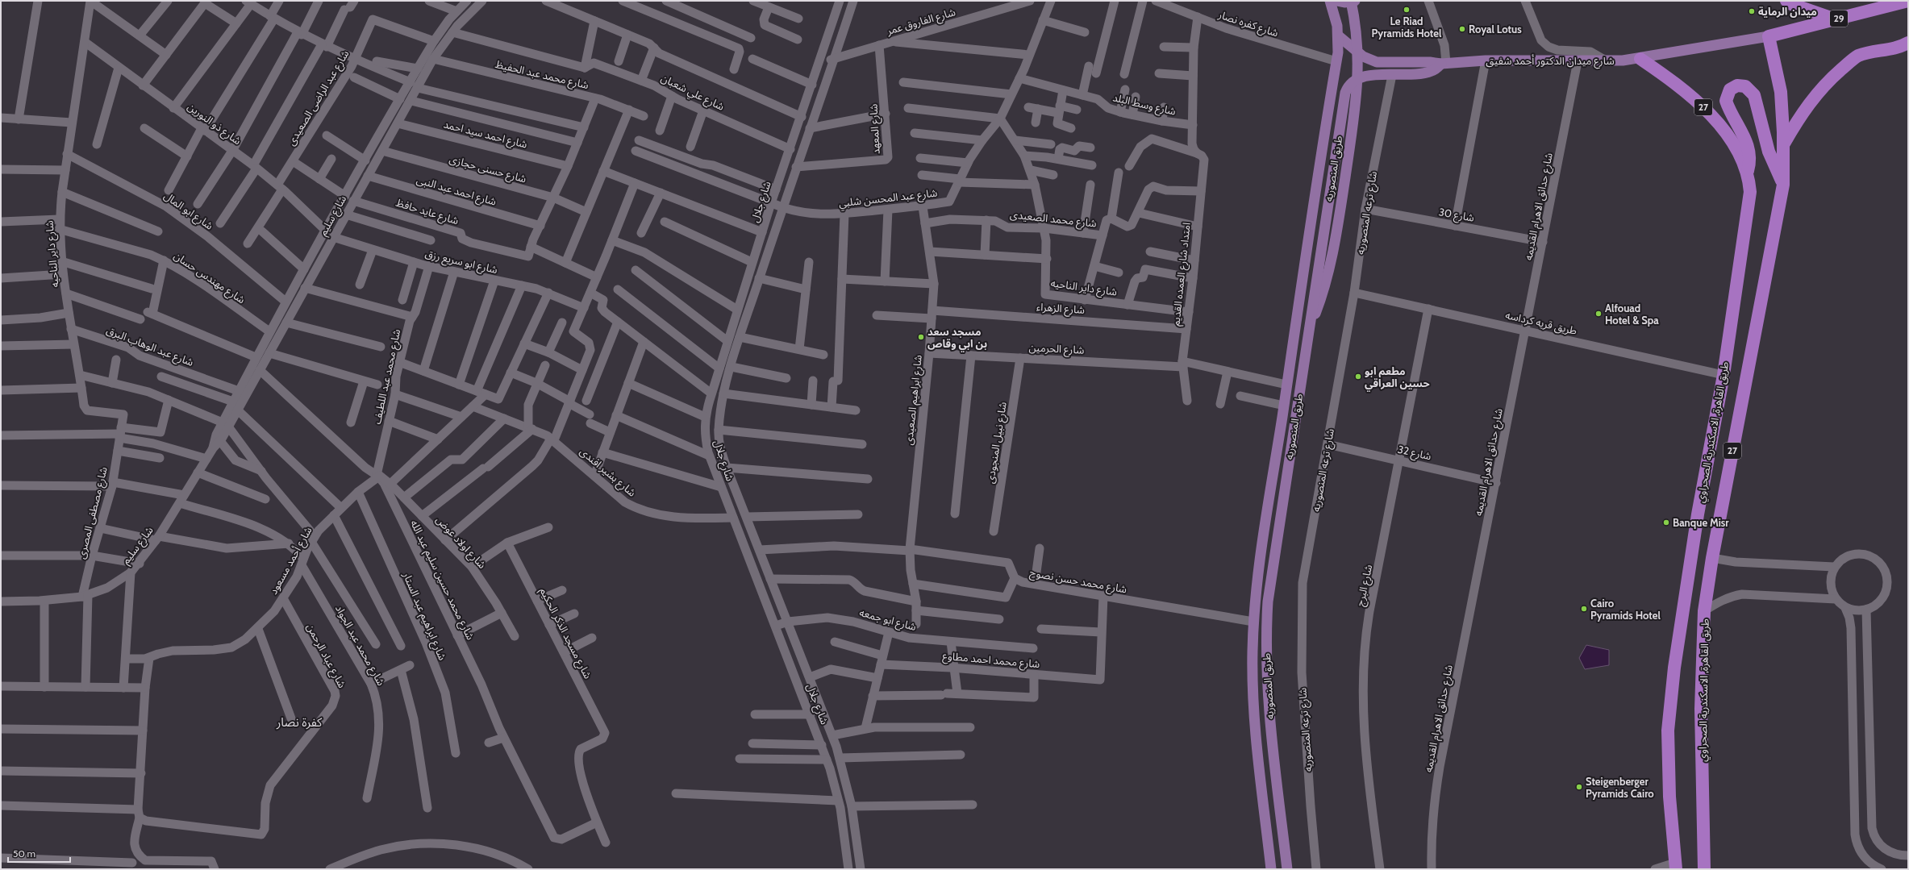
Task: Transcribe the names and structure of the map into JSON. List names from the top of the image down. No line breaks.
{"streets":{"highway":["29","27","طريق القاهرة, الاسكندرية الصحراوي"],"main road":["شارع ميدان الدكتور أحمد شفيق","طريق المنصوريه"],"street":["شارع الفاروق عمر","شارع كفره نصار","شارع محمد عبد الحفيظ","شارع علي شعبان","شارع عبد الراضى الصعيدى","شارع وسط البلد","شارع ذو النورين","شارع المعهد","شارع احمد سيد احمد","شارع حسنى حجازى","شارع احمد عبد النبى","شارع عبد المحسن شلبي","شارع جلال","شارع حدائق الاهرام القديمه","شارع ابو المال","شارع عايد حافظ","شارع ترعه المنصوريه","شارع 30","شارع سليم","شارع محمد الصعيدى","شارع داير الناحيه","شارع ابو سريع رزق","امتداد شارع العمده القديم","شارع مهندس حسان","شارع الزهراء","طريق قريه كرداسه","شارع عبد الوهاب البرق","شارع الحرمين","شارع محمد عبد اللطيف","شارع ابراهيم الصعيدى","شارع نبيل المنجودى","شارع 32","شارع بشير افندى","شارع مصطفى المصرى","شارع اولاد عوض","شارع أحمد مسعود","شارع محمد حسين سليم عبد الله","شارع محمد حسن نصوح","شارع البرج","شارع ابراهيم عبد الستار","شارع ابو جمعه","شارع مسجد الذكر الحكيم","شارع محمد عبد الجواد","شارع عباد الرحمن","شارع محمد احمد مطاوع"]},"crossings":[["29","شارع ميدان الدكتور أحمد شفيق"],["29","طريق القاهرة, الاسكندرية الصحراوي"],["شارع الفاروق عمر","شارع المعهد"],["شارع الفاروق عمر","شارع جلال"],["شارع كفره نصار","طريق المنصوريه"],["شارع ميدان الدكتور أحمد شفيق","طريق المنصوريه"],["شارع ميدان الدكتور أحمد شفيق","شارع حدائق الاهرام القديمه"],["شارع ميدان الدكتور أحمد شفيق","طريق القاهرة, الاسكندرية الصحراوي"],["شارع محمد عبد الحفيظ","شارع علي شعبان"],["شارع محمد عبد الحفيظ","شارع سليم"],["شارع علي شعبان","شارع جلال"],["شارع عبد الراضى الصعيدى","شارع ذو النورين"],["شارع عبد الراضى الصعيدى","شارع سليم"],["شارع ذو النورين","شارع سليم"],["شارع ذو النورين","شارع داير الناحيه"],["شارع المعهد","شارع جلال"],["شارع احمد سيد احمد","شارع سليم"],["شارع حسنى حجازى","شارع سليم"],["طريق المنصوريه","شارع ترعه المنصوريه"],["طريق المنصوريه","شارع الحرمين"],["طريق المنصوريه","شارع محمد حسن نصوح"],["شارع احمد عبد النبى","شارع سليم"],["شارع عبد المحسن شلبي","شارع جلال"],["شارع عبد المحسن شلبي","شارع داير الناحيه"],["شارع عبد المحسن شلبي","شارع ابراهيم الصعيدى"],["شارع جلال","شارع بشير افندى"],["شارع جلال","شارع محمد حسن نصوح"],["شارع جلال","شارع ابو جمعه"],["شارع حدائق الاهرام القديمه","شارع 30"],["شارع حدائق الاهرام القديمه","طريق قريه كرداسه"],["شارع حدائق الاهرام القديمه","شارع 32"],["شارع ابو المال","شارع سليم"],["شارع ابو المال","شارع داير الناحيه"],["شارع عايد حافظ","شارع سليم"],["شارع ترعه المنصوريه","شارع 30"],["شارع ترعه المنصوريه","طريق قريه كرداسه"],["شارع ترعه المنصوريه","شارع 32"],["شارع سليم","شارع ابو سريع رزق"],["شارع سليم","شارع مهندس حسان"],["شارع سليم","شارع عبد الوهاب البرق"],["شارع سليم","شارع مصطفى المصرى"],["شارع سليم","شارع محمد حسين سليم عبد الله"],["شارع سليم","شارع محمد عبد الجواد"],["شارع محمد الصعيدى","شارع داير الناحيه"],["شارع محمد الصعيدى","شارع ابراهيم الصعيدى"],["شارع داير الناحيه","امتداد شارع العمده القديم"],["شارع داير الناحيه","شارع مهندس حسان"],["شارع داير الناحيه","شارع عبد الوهاب البرق"],["شارع داير الناحيه","شارع مصطفى المصرى"],["شارع ابو سريع رزق","شارع محمد عبد اللطيف"],["امتداد شارع العمده القديم","شارع الزهراء"],["امتداد شارع العمده القديم","شارع الحرمين"],["شارع الزهراء","شارع ابراهيم الصعيدى"],["طريق قريه كرداسه","طريق القاهرة, الاسكندرية الصحراوي"],["طريق قريه كرداسه","شارع البرج"],["شارع الحرمين","شارع ابراهيم الصعيدى"],["شارع الحرمين","شارع نبيل المنجودى"],["شارع محمد عبد اللطيف","شارع اولاد عوض"],["شارع محمد عبد اللطيف","شارع أحمد مسعود"],["شارع محمد عبد اللطيف","شارع محمد حسين سليم عبد الله"],["شارع ابراهيم الصعيدى","شارع محمد حسن نصوح"],["شارع 32","شارع البرج"],["شارع مصطفى المصرى","شارع محمد عبد الجواد"],["شارع اولاد عوض","شارع أحمد مسعود"],["شارع اولاد عوض","شارع محمد حسين سليم عبد الله"],["شارع أحمد مسعود","شارع محمد حسين سليم عبد الله"],["شارع أحمد مسعود","شارع ابراهيم عبد الستار"],["شارع أحمد مسعود","شارع محمد عبد الجواد"],["شارع أحمد مسعود","شارع عباد الرحمن"],["شارع محمد حسين سليم عبد الله","شارع مسجد الذكر الحكيم"]],"districts":["كفرة نصار"],"places":["Le Riad Pyramids Hotel","ميدان الرماية","Royal Lotus","Alfouad Hotel & Spa","مسجد سعد بن ابي وقاص","مطعم ابو حسين العراقي","Banque Misr","Cairo Pyramids Hotel","Steigenberger Pyramids Cairo"],"scale_bar":"50 m"}
